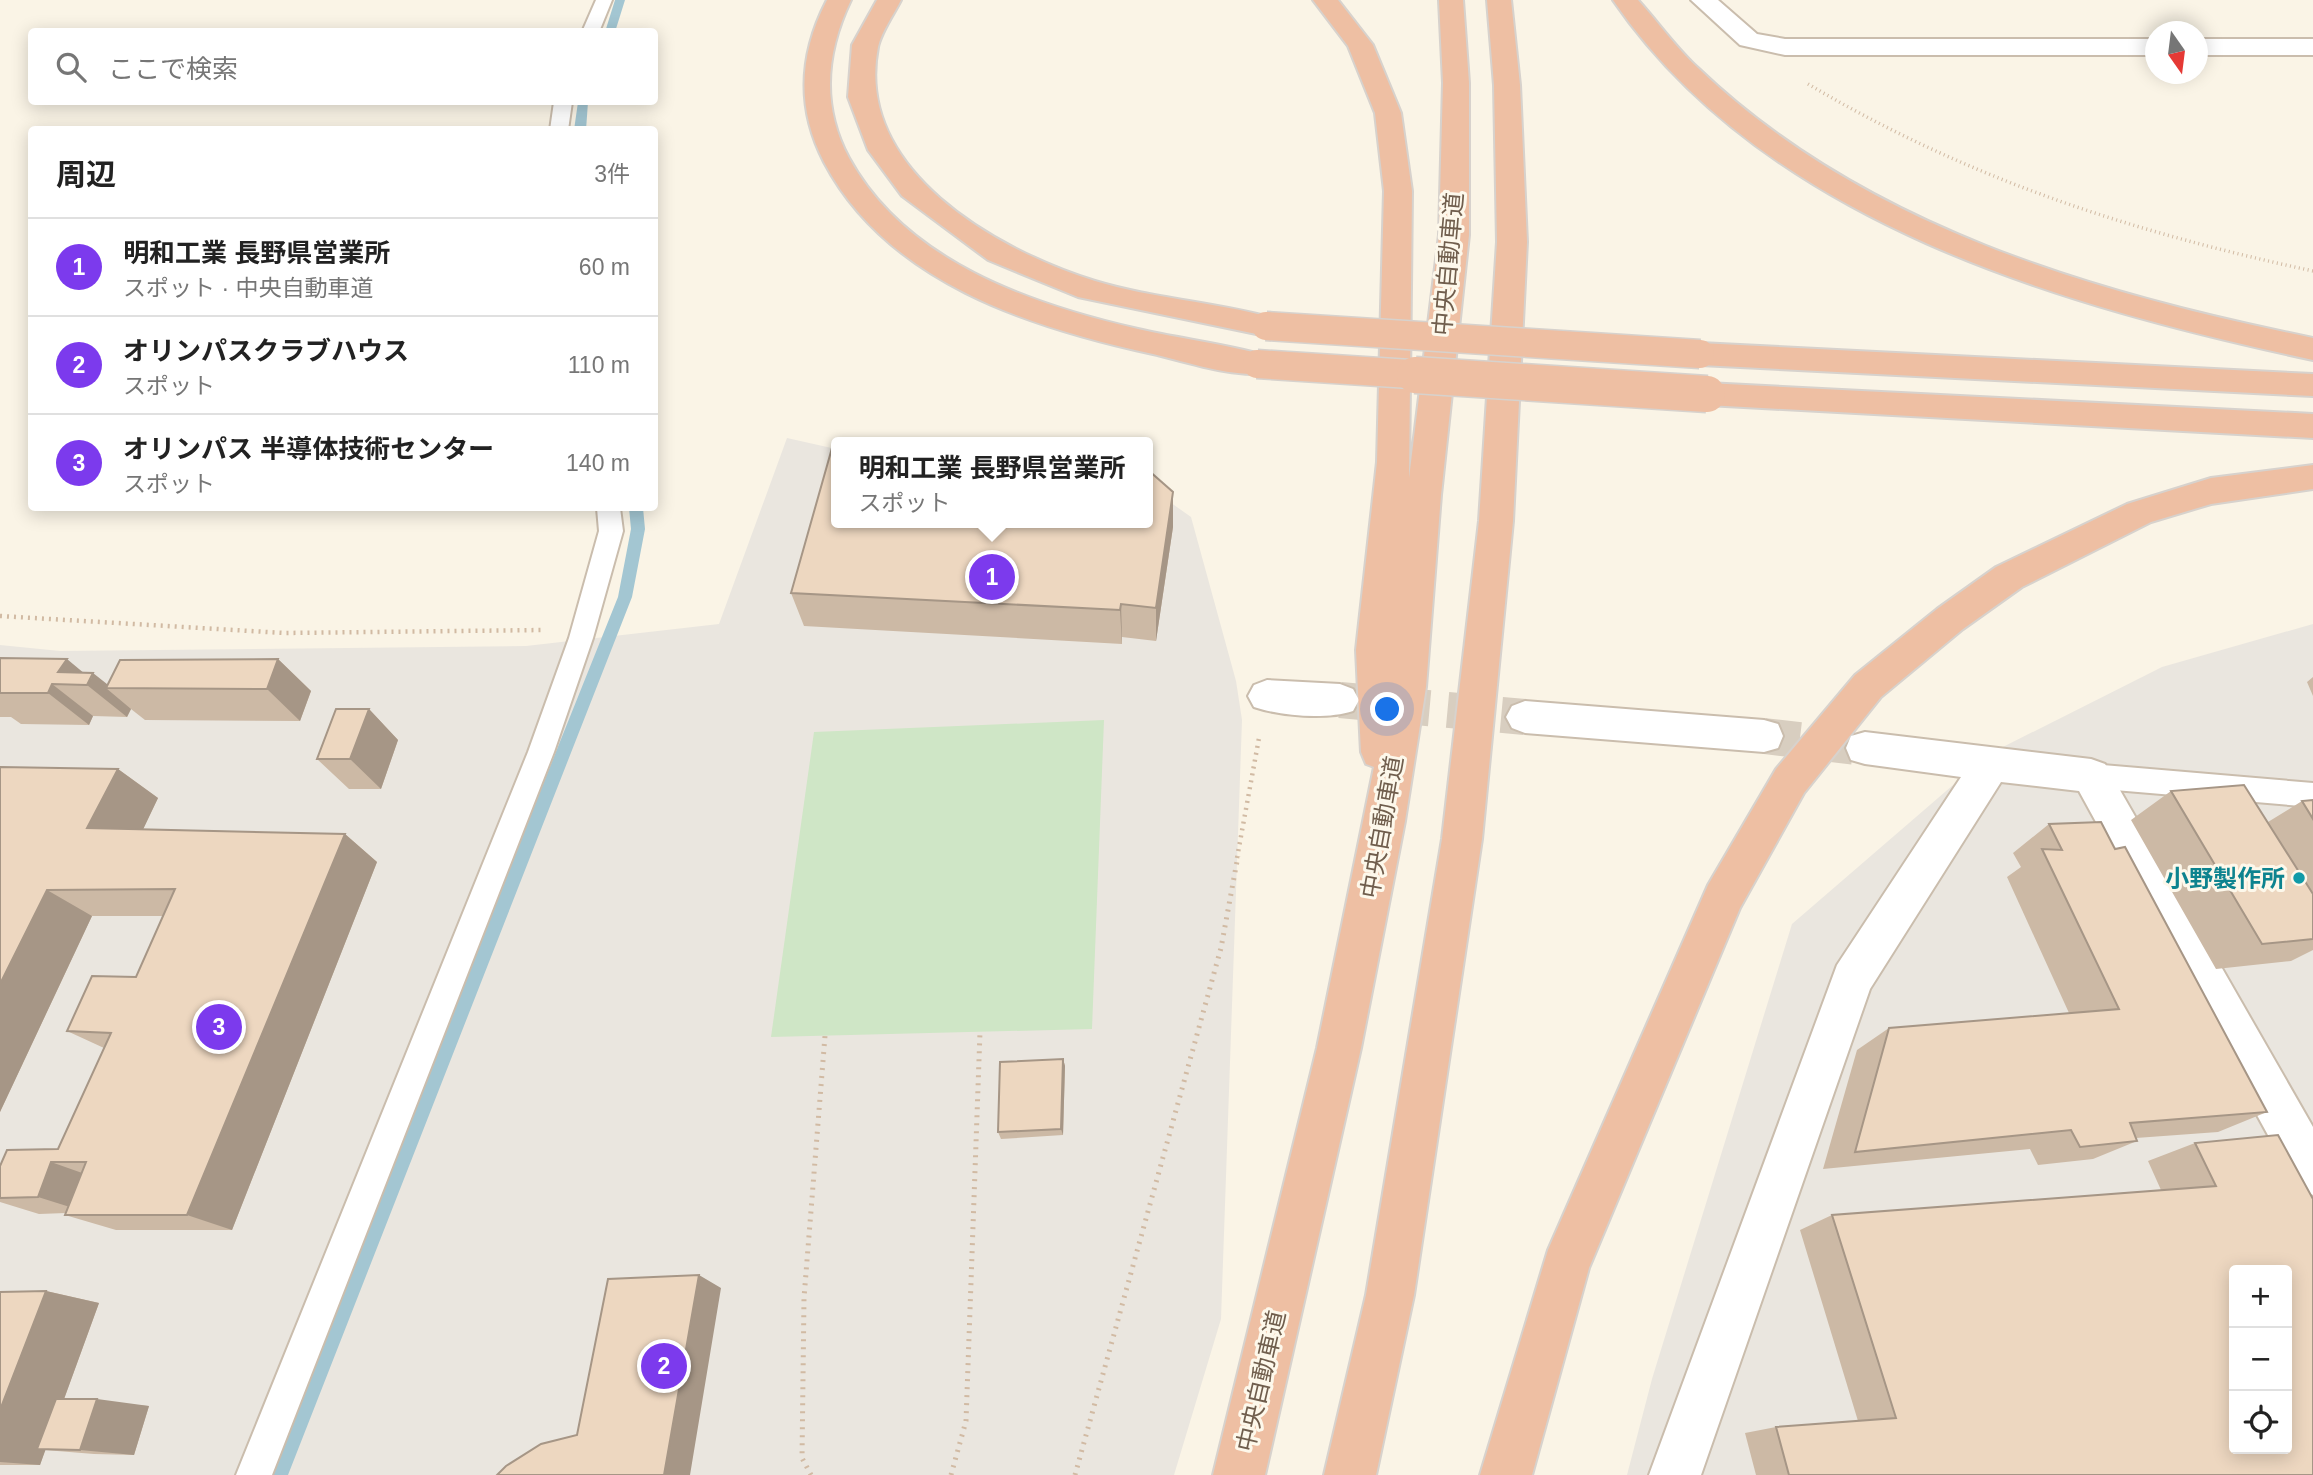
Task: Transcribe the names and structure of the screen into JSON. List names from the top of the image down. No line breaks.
{"streets":{"highway":["中央自動車道"]},"places":["小野製作所"],"north":"bottom","page":{"search":"ここで検索","heading":["周辺","3件"],"list":[{"mark":"1","name":"明和工業 長野県営業所","note":"スポット · 中央自動車道","value":"60 m"},{"mark":"2","name":"オリンパスクラブハウス","note":"スポット","value":"110 m"},{"mark":"3","name":"オリンパス 半導体技術センター","note":"スポット","value":"140 m"}],"popup":["明和工業 長野県営業所","スポット"],"pins":["1","3","2"],"map_buttons":["+","−"]}}
